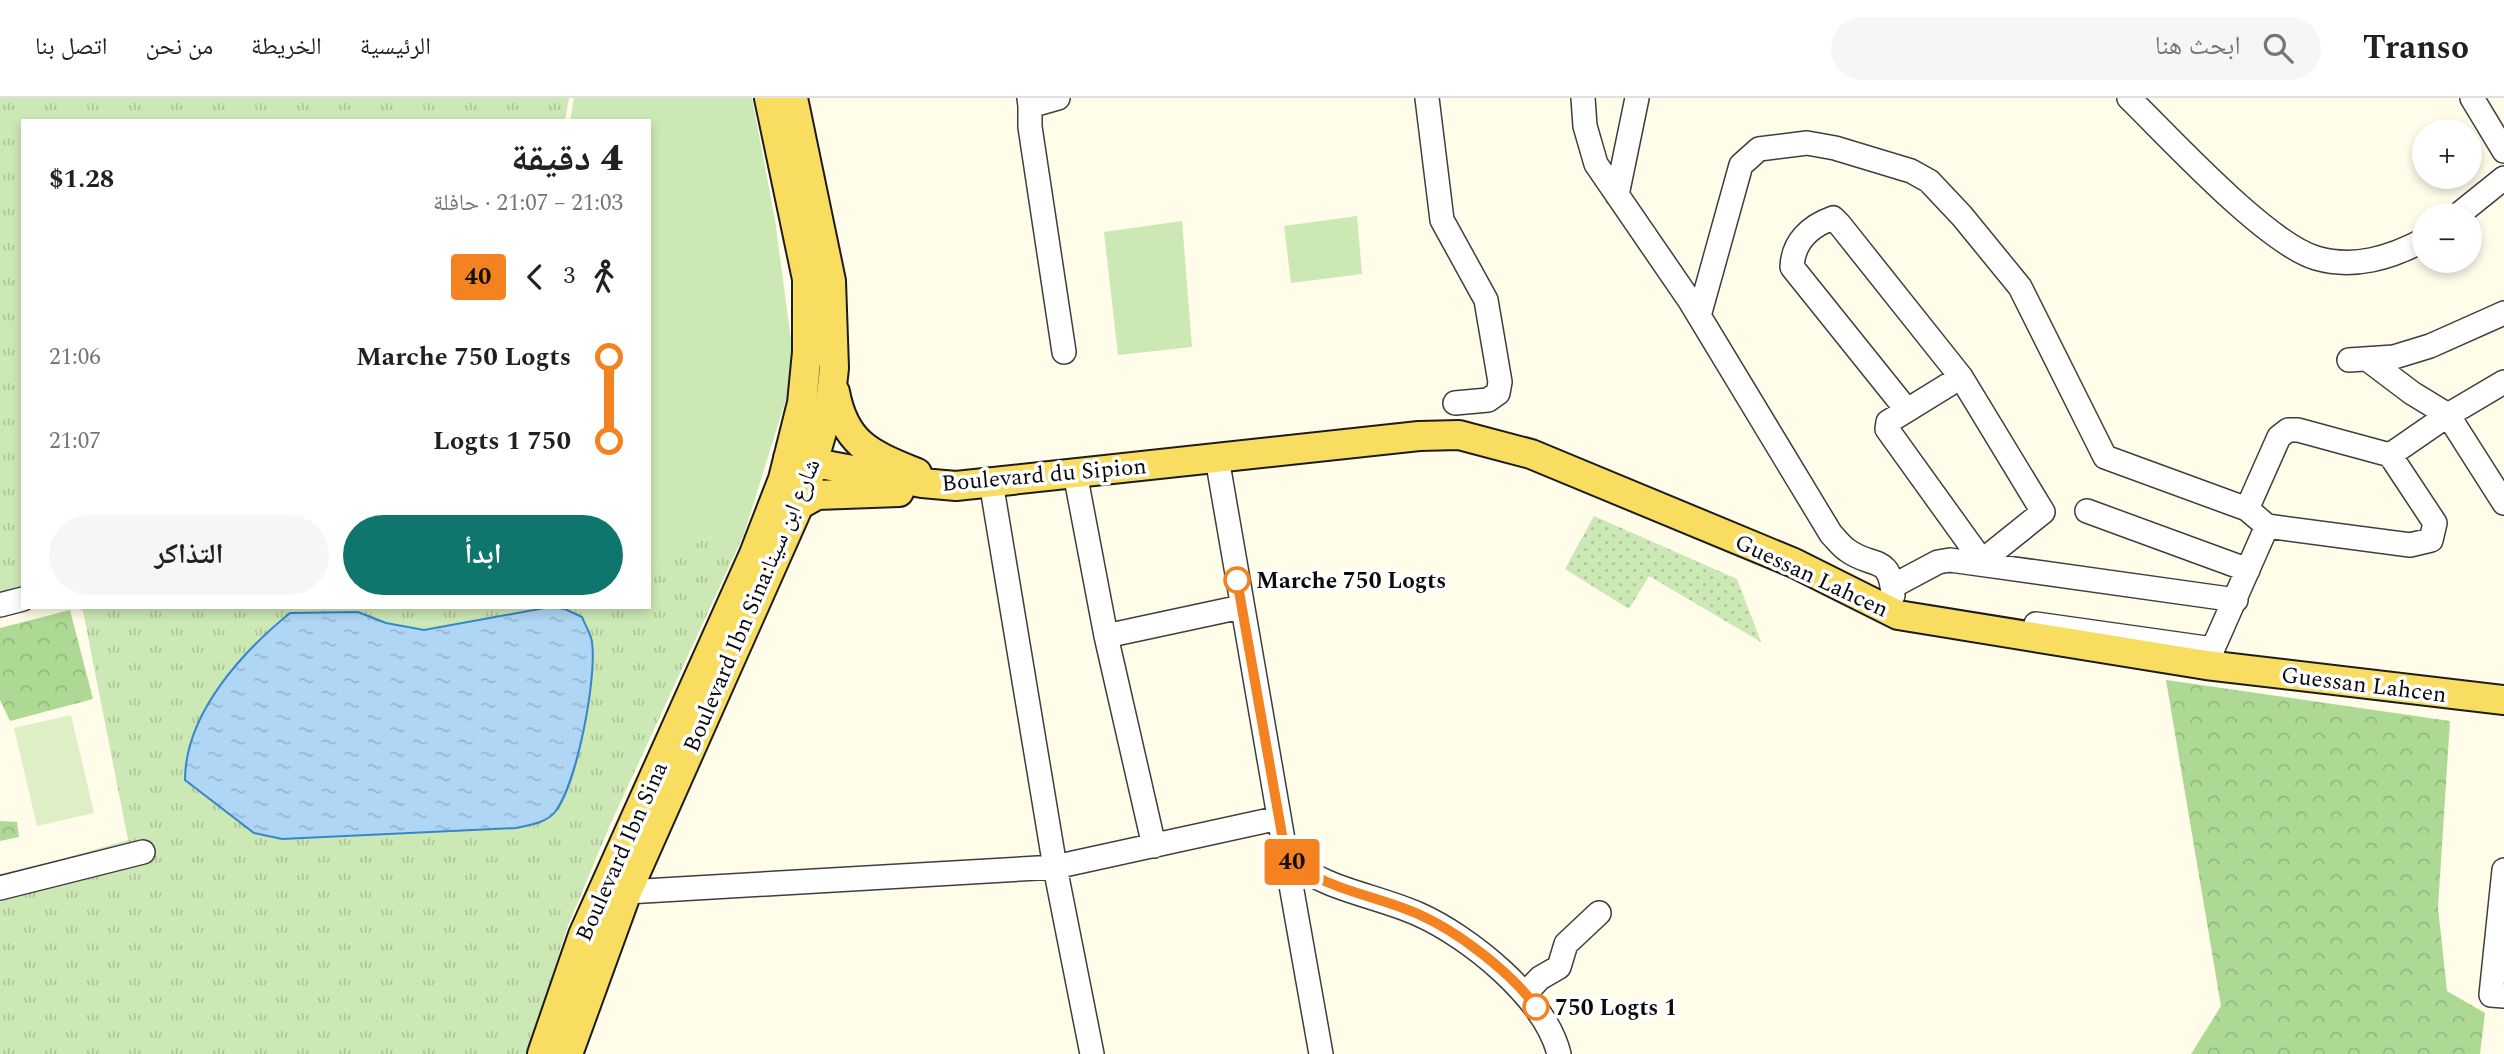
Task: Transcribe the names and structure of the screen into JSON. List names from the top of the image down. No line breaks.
{"streets":{"main road":["Boulevard du Sipion","Guessan Lahcen","Boulevard Ibn Sina:شارع ابن سينا","Boulevard Ibn Sina"]},"crossings":[["Boulevard du Sipion","Guessan Lahcen"],["Boulevard du Sipion","Boulevard Ibn Sina:شارع ابن سينا"],["Boulevard du Sipion","Boulevard Ibn Sina"],["Boulevard Ibn Sina:شارع ابن سينا","Boulevard Ibn Sina"]],"places":["Marche 750 Logts","750 Logts 1"],"lines":["bus line 40"],"page":{"header":"Transo","search":"ابحث هنا","nav":["الرئيسية","الخريطة","من نحن","اتصل بنا"],"on_map":"40","map_buttons":["+","−"],"heading":["4 دقيقة","21:03 – 21:07 · حافلة","$1.28"],"legs":["3","40"],"list":[{"name":"Marche 750 Logts","value":"21:06"},{"name":"750 Logts 1","value":"21:07"}],"buttons":["ابدأ","التذاكر"]}}
